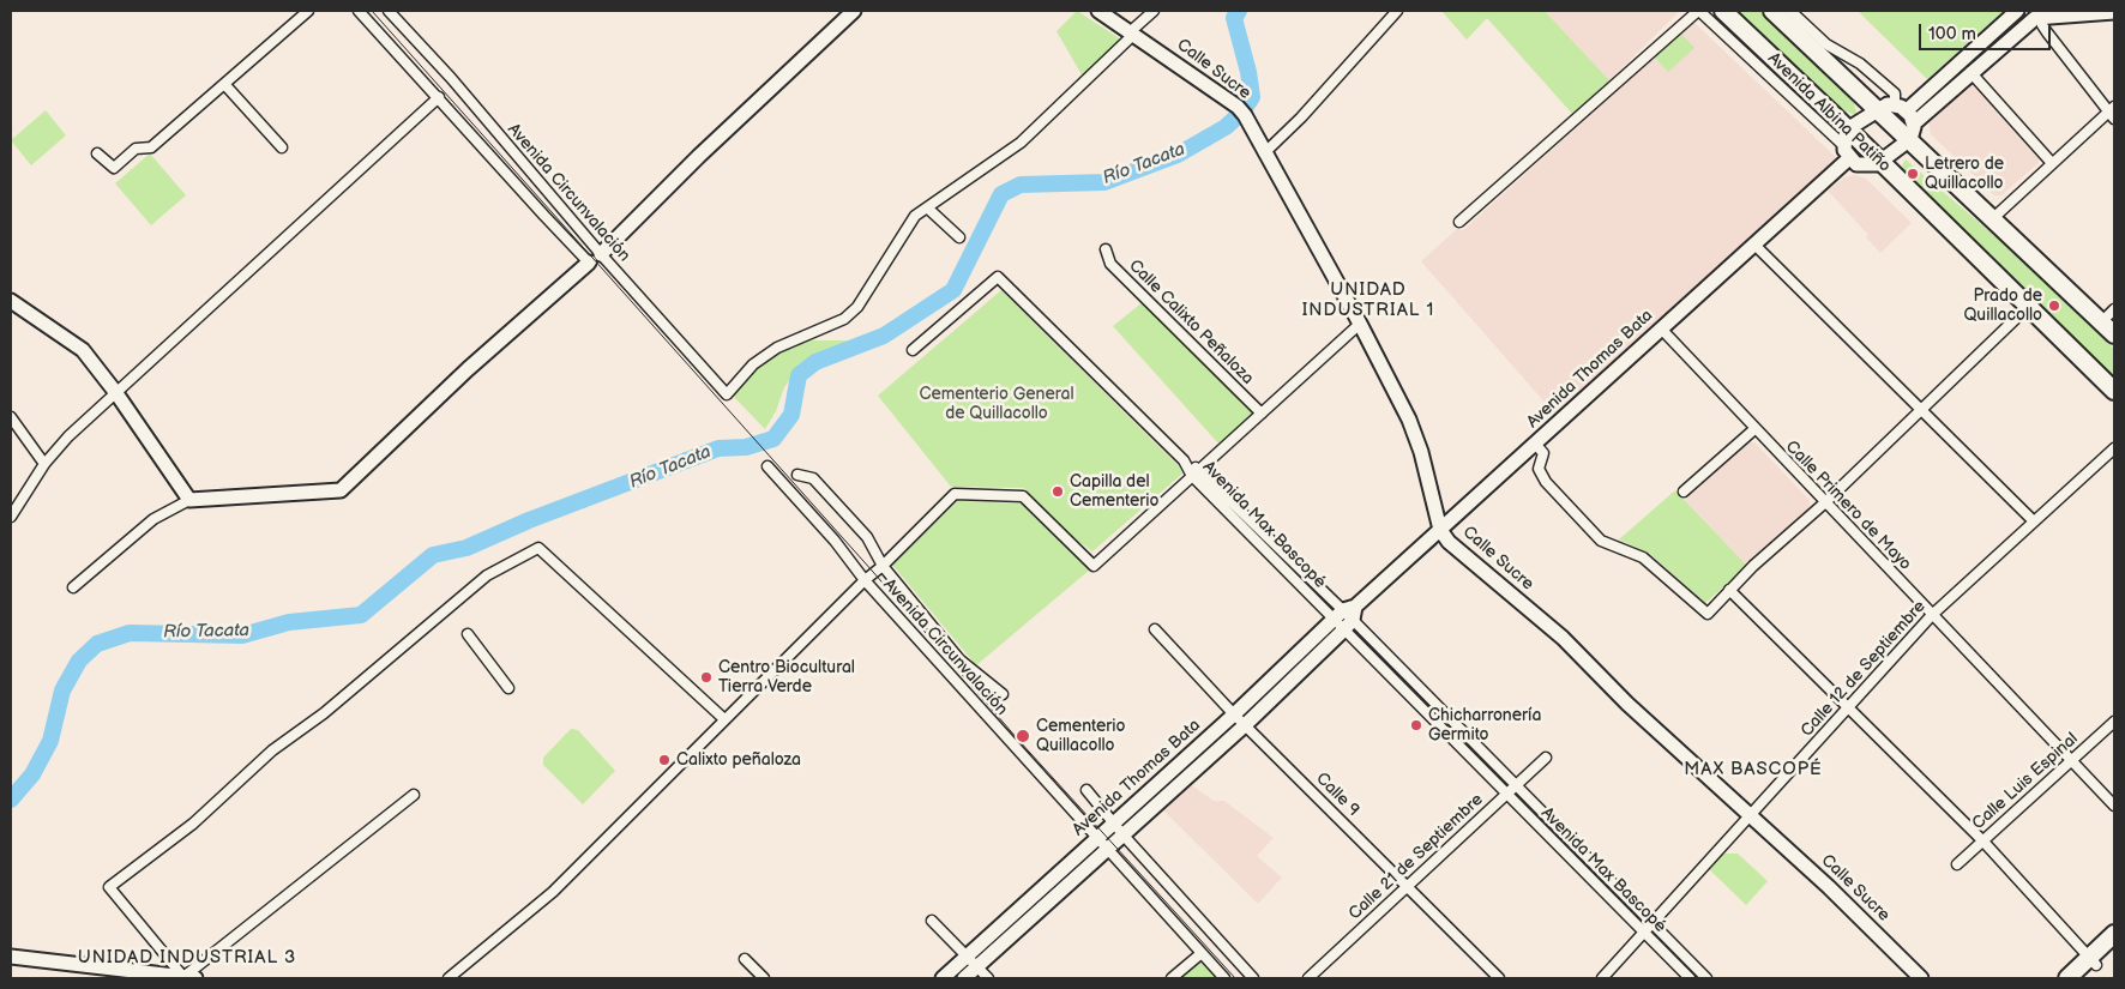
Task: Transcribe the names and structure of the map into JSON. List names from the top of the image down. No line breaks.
{"streets":{"highway":["Avenida Albina Patiño"],"main road":["Calle Sucre","Avenida Thomas Bata"],"street":["Avenida Circunvalación","Calle Calixto Peñaloza","Calle Primero de Mayo","Avenida Max Bascopé","Calle 12 de Septiembre","Calle Luis Espinal","Calle 9","Calle 21 de Septiembre"]},"crossings":[["Calle Sucre","Avenida Thomas Bata"],["Calle Sucre","Calle 12 de Septiembre"],["Avenida Albina Patiño","Avenida Thomas Bata"],["Avenida Circunvalación","Avenida Thomas Bata"],["Avenida Thomas Bata","Calle Primero de Mayo"],["Avenida Thomas Bata","Avenida Max Bascopé"],["Avenida Thomas Bata","Calle 9"],["Calle Primero de Mayo","Calle 12 de Septiembre"],["Calle Primero de Mayo","Calle Luis Espinal"],["Avenida Max Bascopé","Calle 12 de Septiembre"],["Avenida Max Bascopé","Calle 21 de Septiembre"],["Calle 9","Calle 21 de Septiembre"]],"districts":["UNIDAD INDUSTRIAL 1","MAX BASCOPÉ","UNIDAD INDUSTRIAL 3"],"water":["Río Tacata"],"parks":["Cementerio General de Quillacollo"],"places":["Letrero de Quillacollo","Prado de Quillacollo","Capilla del Cementerio","Centro Biocultural Tierra Verde","Chicharronería Germito","Cementerio Quillacollo","Calixto peñaloza"],"scale_bar":"100 m"}
